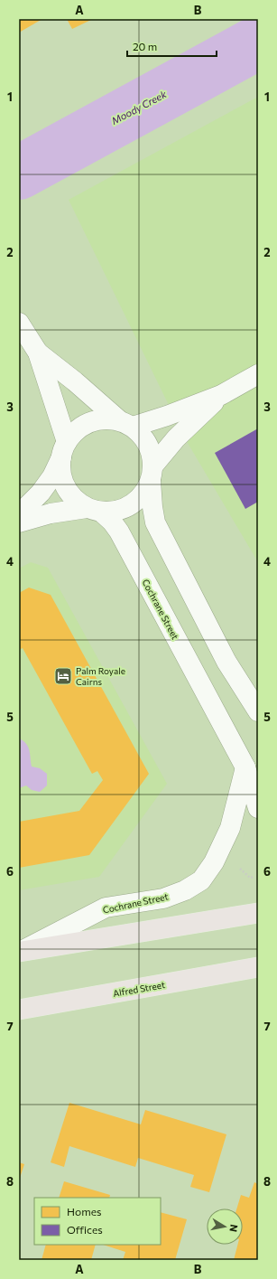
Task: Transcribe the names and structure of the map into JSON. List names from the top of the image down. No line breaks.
{"streets":{"main road":["Alfred Street"],"street":["Cochrane Street"]},"water":["Moody Creek"],"places":{"hotel":["Palm Royale Cairns"]},"legend":["Homes","Offices"],"scale_bar":"20 m","north":"right","grid":{"columns":["A","B"],"rows":["1","2","3","4","5","6","7","8"]}}
